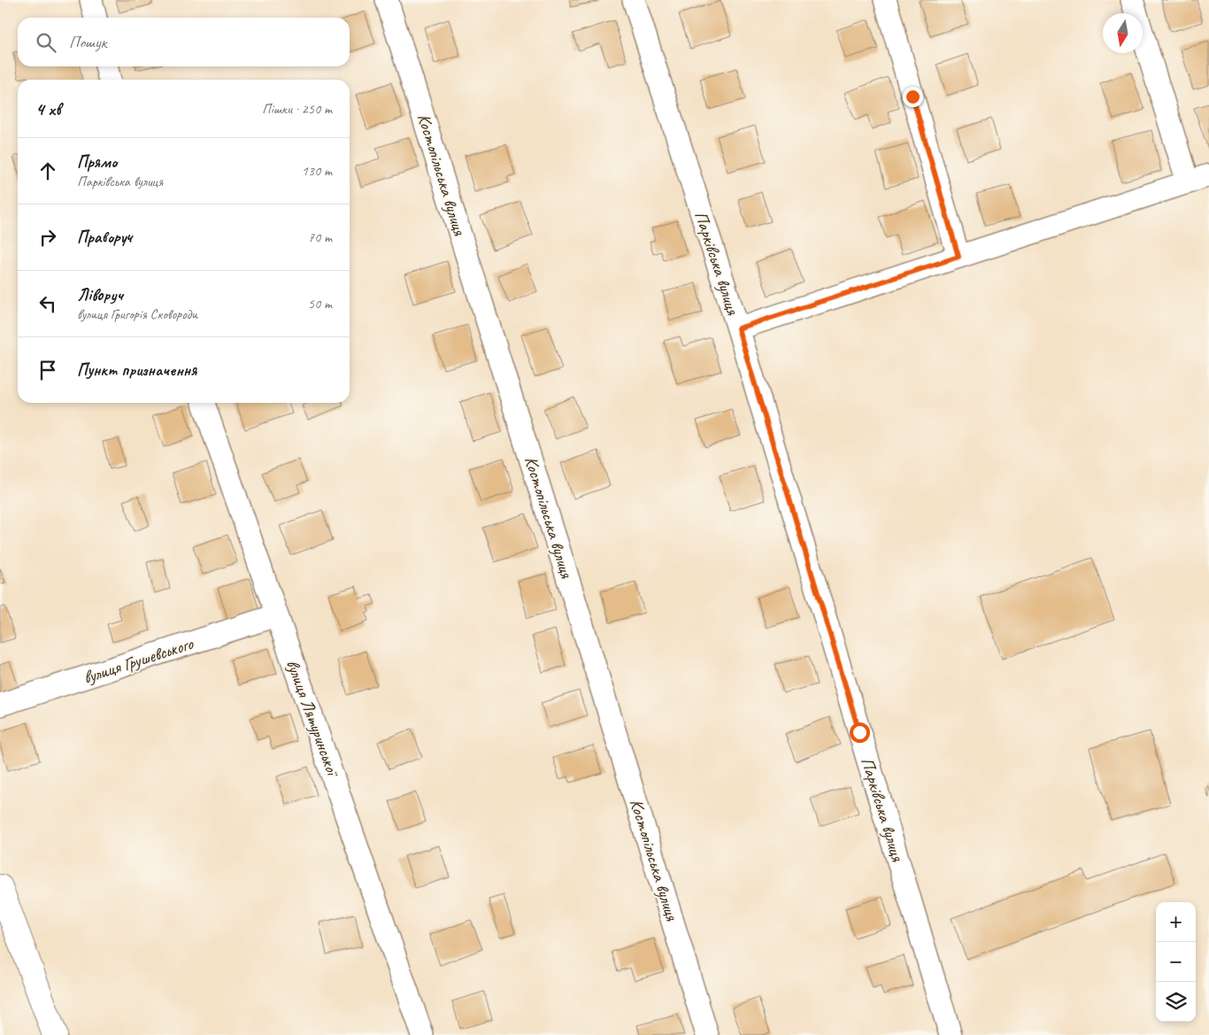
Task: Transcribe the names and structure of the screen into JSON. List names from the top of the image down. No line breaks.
{"streets":{"street":["Костопільська вулиця","Парківська вулиця","вулиця Грушевського","вулиця Лятуринської"]},"crossings":[["вулиця Грушевського","вулиця Лятуринської"]],"north":"bottom","page":{"search":"Пошук","heading":["4 хв","Пішки · 250 m"],"list":[["Прямо","Парківська вулиця","130 m"],["Праворуч","70 m"],["Ліворуч","вулиця Григорія Сковороди","50 m"],"Пункт призначення"],"map_buttons":["+","−"]}}
